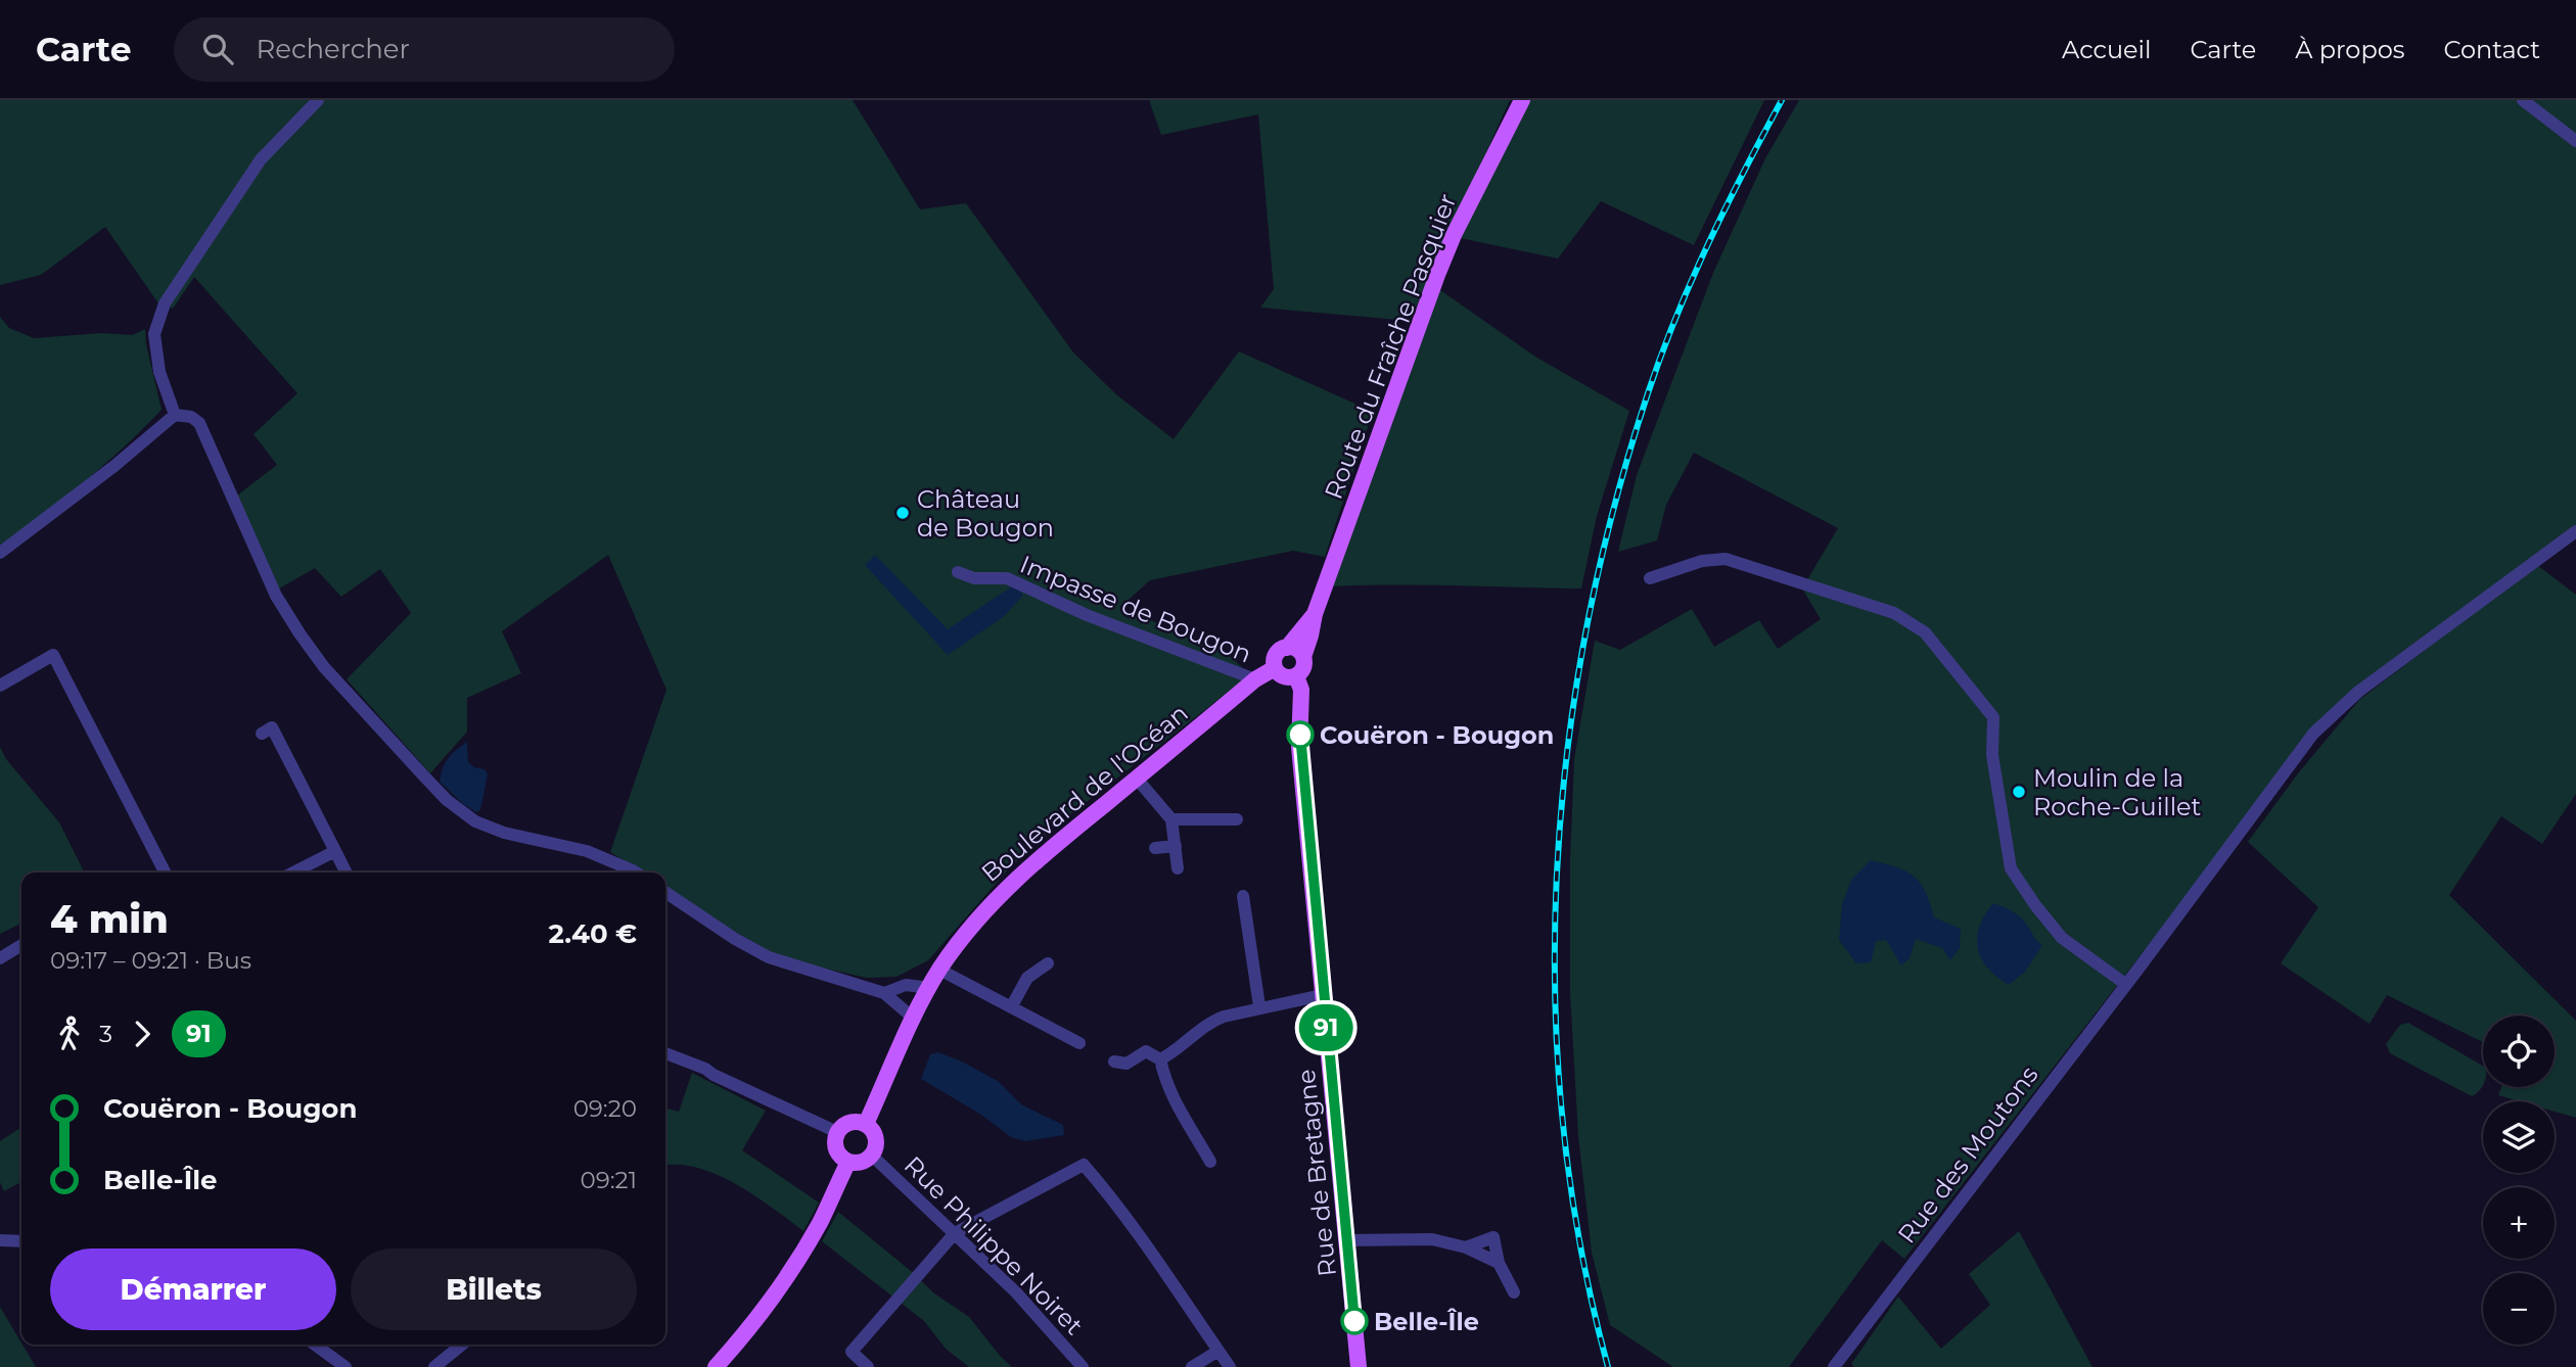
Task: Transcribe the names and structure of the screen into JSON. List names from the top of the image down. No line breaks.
{"streets":{"main road":["Route du Fraîche Pasquier","Boulevard de l'Océan","Rue de Bretagne"],"street":["Impasse de Bougon","Rue des Moutons","Rue Philippe Noiret"]},"crossings":[["Route du Fraîche Pasquier","Boulevard de l'Océan"],["Route du Fraîche Pasquier","Rue de Bretagne"],["Impasse de Bougon","Boulevard de l'Océan"],["Boulevard de l'Océan","Rue de Bretagne"],["Boulevard de l'Océan","Rue Philippe Noiret"]],"places":["Château de Bougon","Couëron - Bougon","Moulin de la Roche-Guillet","Belle-Île"],"lines":["bus line 91"],"page":{"header":"Carte","search":"Rechercher","nav":["Accueil","Carte","À propos","Contact"],"on_map":"91","heading":["4 min","09:17 – 09:21 · Bus","2.40 €"],"legs":["3","91"],"map_buttons":["+","−"],"list":[{"name":"Couëron - Bougon","value":"09:20"},{"name":"Belle-Île","value":"09:21"}],"buttons":["Démarrer","Billets"]}}
